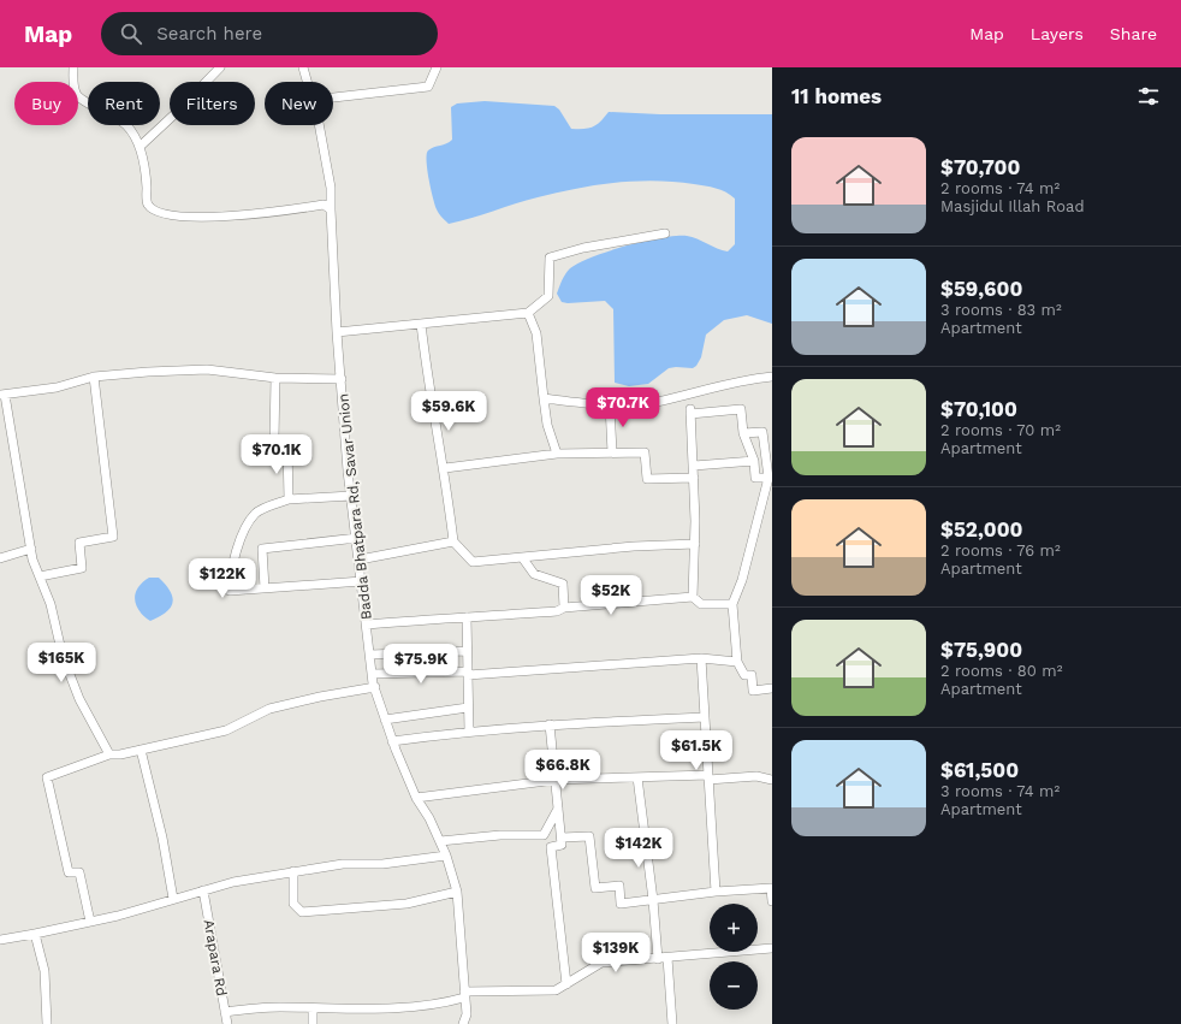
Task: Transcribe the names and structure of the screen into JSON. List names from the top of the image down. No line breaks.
{"streets":{"street":["Badda Bhatpara Rd, Savar Union","Arapara Rd"]},"page":{"header":"Map","search":"Search here","nav":["Map","Layers","Share"],"heading":"11 homes","chip":["Buy","Rent","Filters","New"],"list":[{"name":"$70,700","note":"2 rooms · 74 m² · Masjidul Illah Road"},{"name":"$59,600","note":"3 rooms · 83 m² · Apartment"},{"name":"$70,100","note":"2 rooms · 70 m² · Apartment"},{"name":"$52,000","note":"2 rooms · 76 m² · Apartment"},{"name":"$75,900","note":"2 rooms · 80 m² · Apartment"},{"name":"$61,500","note":"3 rooms · 74 m² · Apartment"}],"price":["$70.7K","$59.6K","$70.1K","$122K","$52K","$165K","$75.9K","$61.5K","$66.8K","$142K","$139K"],"map_buttons":["+","−"]}}
